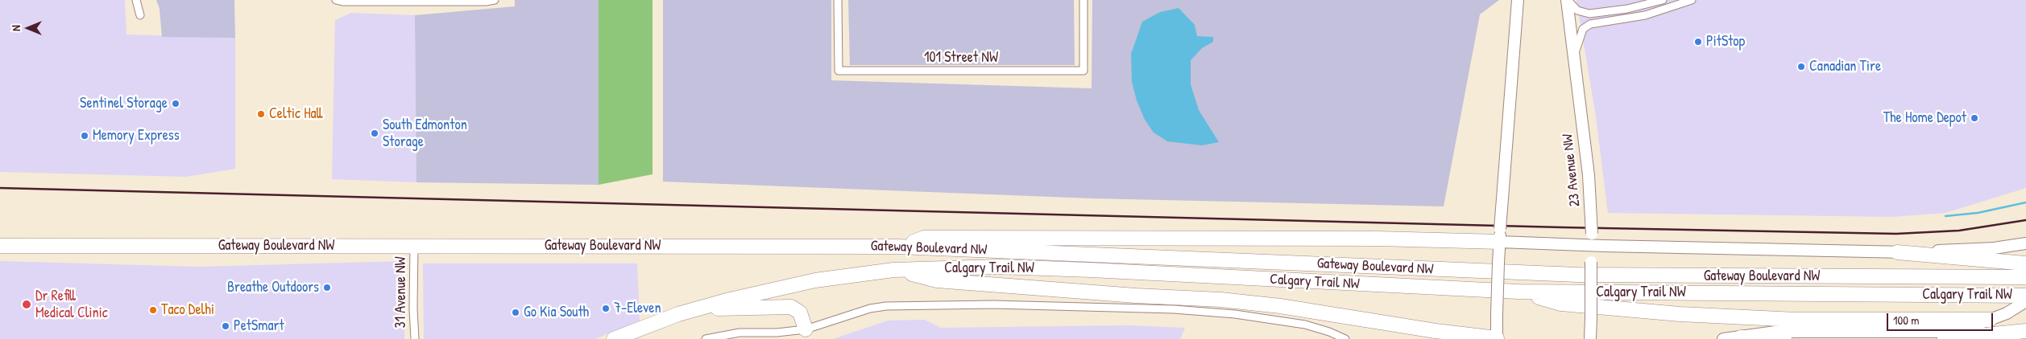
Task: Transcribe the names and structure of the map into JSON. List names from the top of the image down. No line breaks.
{"streets":{"highway":["Gateway Boulevard NW","Calgary Trail NW"],"main road":["23 Avenue NW"],"street":["101 Street NW","31 Avenue NW"]},"crossings":[["Gateway Boulevard NW","31 Avenue NW"]],"places":["PitStop","Canadian Tire","Sentinel Storage","Celtic Hall","The Home Depot","South Edmonton Storage","Memory Express","Breathe Outdoors","Dr Refill Medical Clinic","7-Eleven","Taco Delhi","Go Kia South","PetSmart"],"scale_bar":"100 m","north":"left"}
